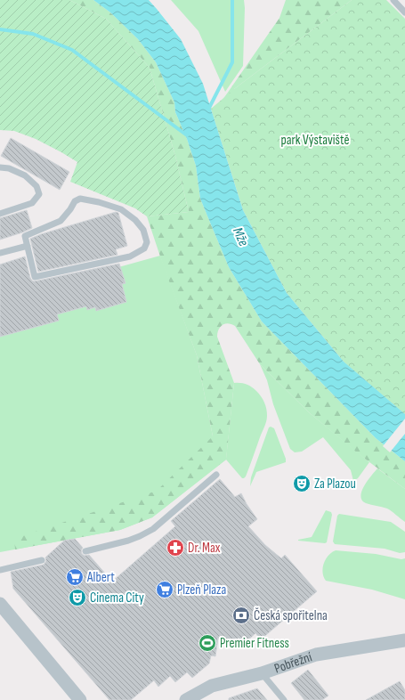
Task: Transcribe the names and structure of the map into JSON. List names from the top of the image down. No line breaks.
{"streets":{"street":["Pobřežní"]},"water":["Mže"],"parks":["park Výstaviště"],"places":{"theatre":["Za Plazou","Cinema City"],"pharmacy":["Dr. Max"],"supermarket":["Albert","Plzeň Plaza"],"bank":["Česká spořitelna"],"sports":["Premier Fitness"]}}
